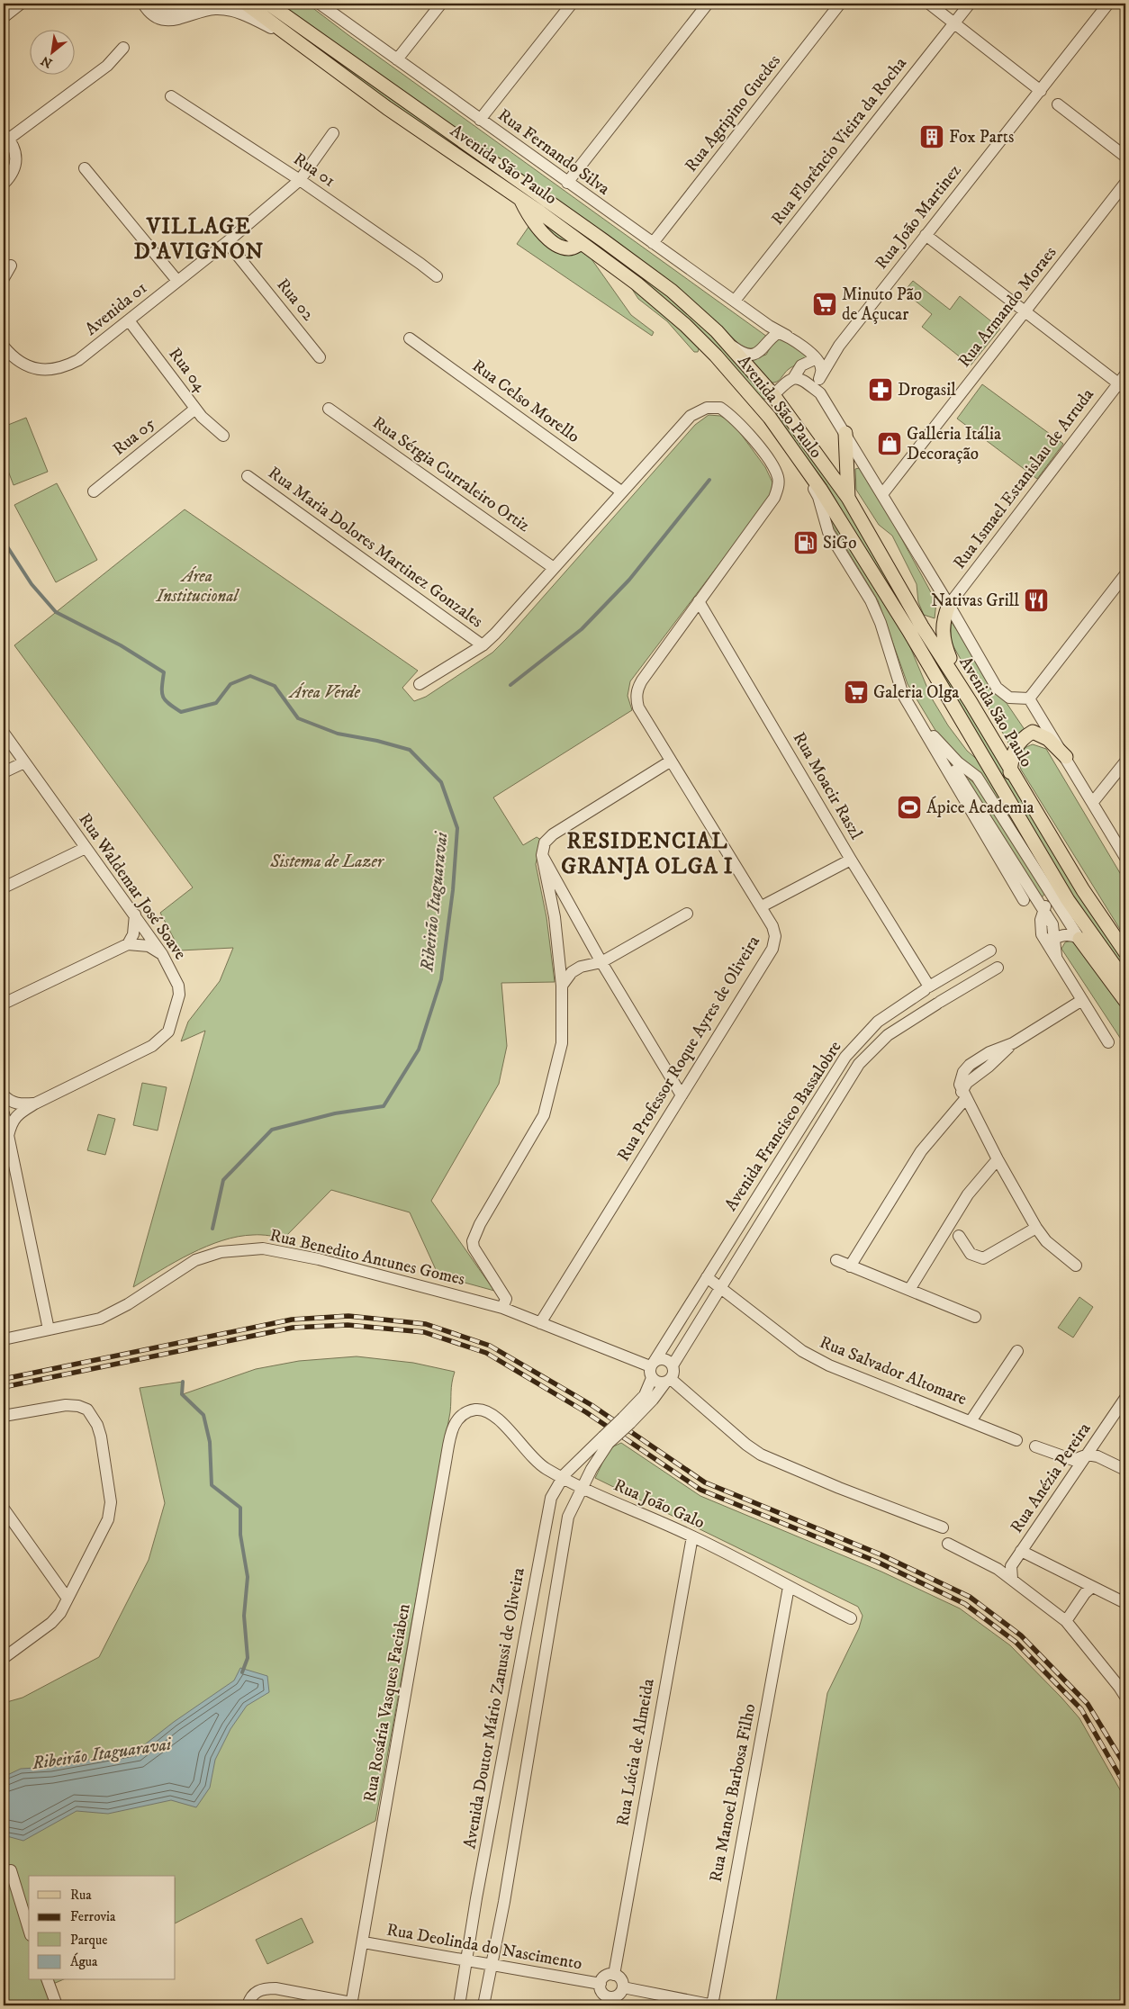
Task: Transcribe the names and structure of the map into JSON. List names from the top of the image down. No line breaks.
{"streets":{"main road":["Avenida São Paulo"],"street":["Rua Agripino Guedes","Rua Florêncio Vieira da Rocha","Rua Fernando Silva","Rua 01","Rua João Martinez","Rua 02","Rua Armando Moraes","Avenida 01","Rua 04","Rua Celso Morello","Rua 05","Rua Sérgia Curraleiro Ortiz","Rua Ismael Estanislau de Arruda","Rua Maria Dolores Martinez Gonzales","Rua Moacir Raszl","Rua Waldemar José Soave","Rua Professor Roque Ayres de Oliveira","Avenida Francisco Bassalobre","Rua Benedito Antunes Gomes","Rua Salvador Altomare","Rua Anézia Pereira","Rua João Galo","Rua Rosária Vasques Faciaben","Avenida Doutor Mário Zanussi de Oliveira","Rua Lúcia de Almeida","Rua Manoel Barbosa Filho","Rua Deolinda do Nascimento"]},"crossings":[["Rua Agripino Guedes","Rua Fernando Silva"],["Rua Florêncio Vieira da Rocha","Rua Fernando Silva"],["Rua Fernando Silva","Rua João Martinez"],["Rua 01","Avenida 01"],["Rua 02","Avenida 01"],["Avenida 01","Rua 04"],["Rua 04","Rua 05"],["Rua Celso Morello","Rua Professor Roque Ayres de Oliveira"],["Rua Moacir Raszl","Rua Professor Roque Ayres de Oliveira"],["Rua Moacir Raszl","Avenida Francisco Bassalobre"],["Rua Professor Roque Ayres de Oliveira","Rua Benedito Antunes Gomes"],["Avenida Francisco Bassalobre","Rua Benedito Antunes Gomes"],["Avenida Francisco Bassalobre","Rua Salvador Altomare"],["Rua João Galo","Rua Rosária Vasques Faciaben"],["Rua João Galo","Avenida Doutor Mário Zanussi de Oliveira"],["Rua João Galo","Rua Lúcia de Almeida"],["Rua João Galo","Rua Manoel Barbosa Filho"],["Rua Rosária Vasques Faciaben","Rua Deolinda do Nascimento"],["Avenida Doutor Mário Zanussi de Oliveira","Rua Deolinda do Nascimento"],["Rua Lúcia de Almeida","Rua Deolinda do Nascimento"]],"districts":["VILLAGE D'AVIGNON","RESIDENCIAL GRANJA OLGA I"],"water":["Ribeirão Itaguaravai"],"parks":["Área Institucional","Área Verde","Sistema de Lazer"],"places":{"building":["Fox Parts"],"supermarket":["Minuto Pão de Açucar","Galeria Olga"],"pharmacy":["Drogasil"],"shop":["Galleria Itália Decoração"],"fuel station":["SiGo"],"restaurant":["Nativas Grill"],"sports":["Ápice Academia"]},"legend":["Rua","Ferrovia","Parque","Água"],"north":"bottom left"}
